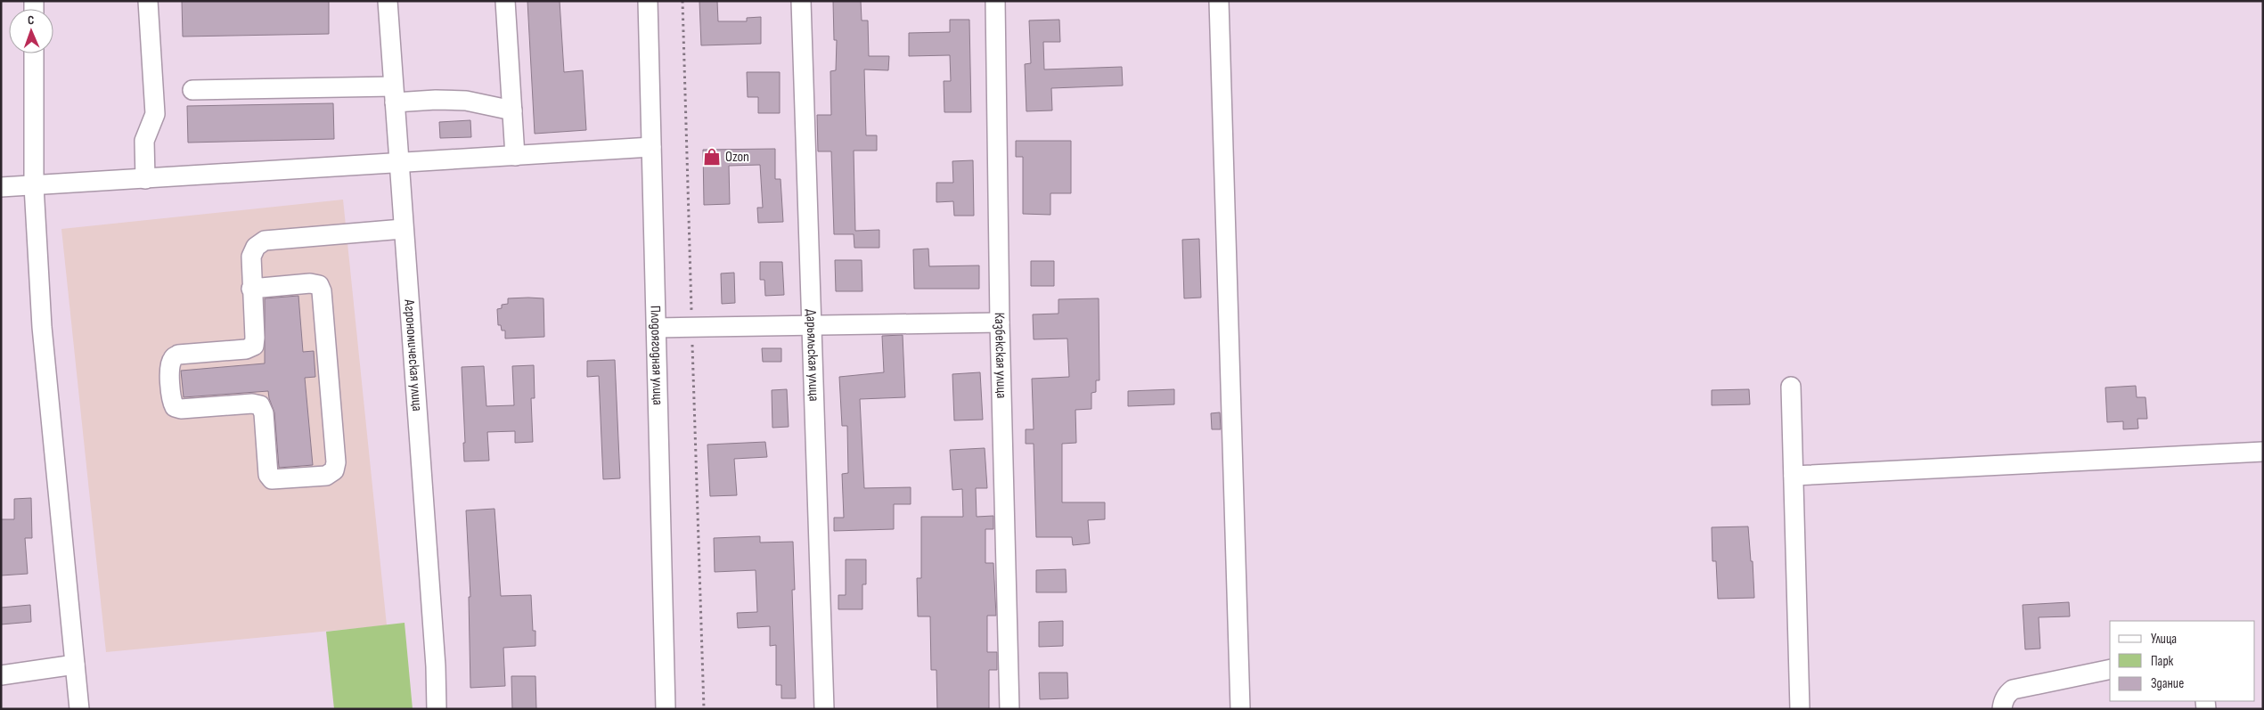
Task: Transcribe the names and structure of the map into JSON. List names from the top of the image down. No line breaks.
{"streets":{"street":["Плодоягодная улица","Агрономическая улица","Дарьяльская улица","Казбекская улица"]},"places":{"shop":["Ozon"]},"legend":["Улица","Парк","Здание"],"north":"top"}
